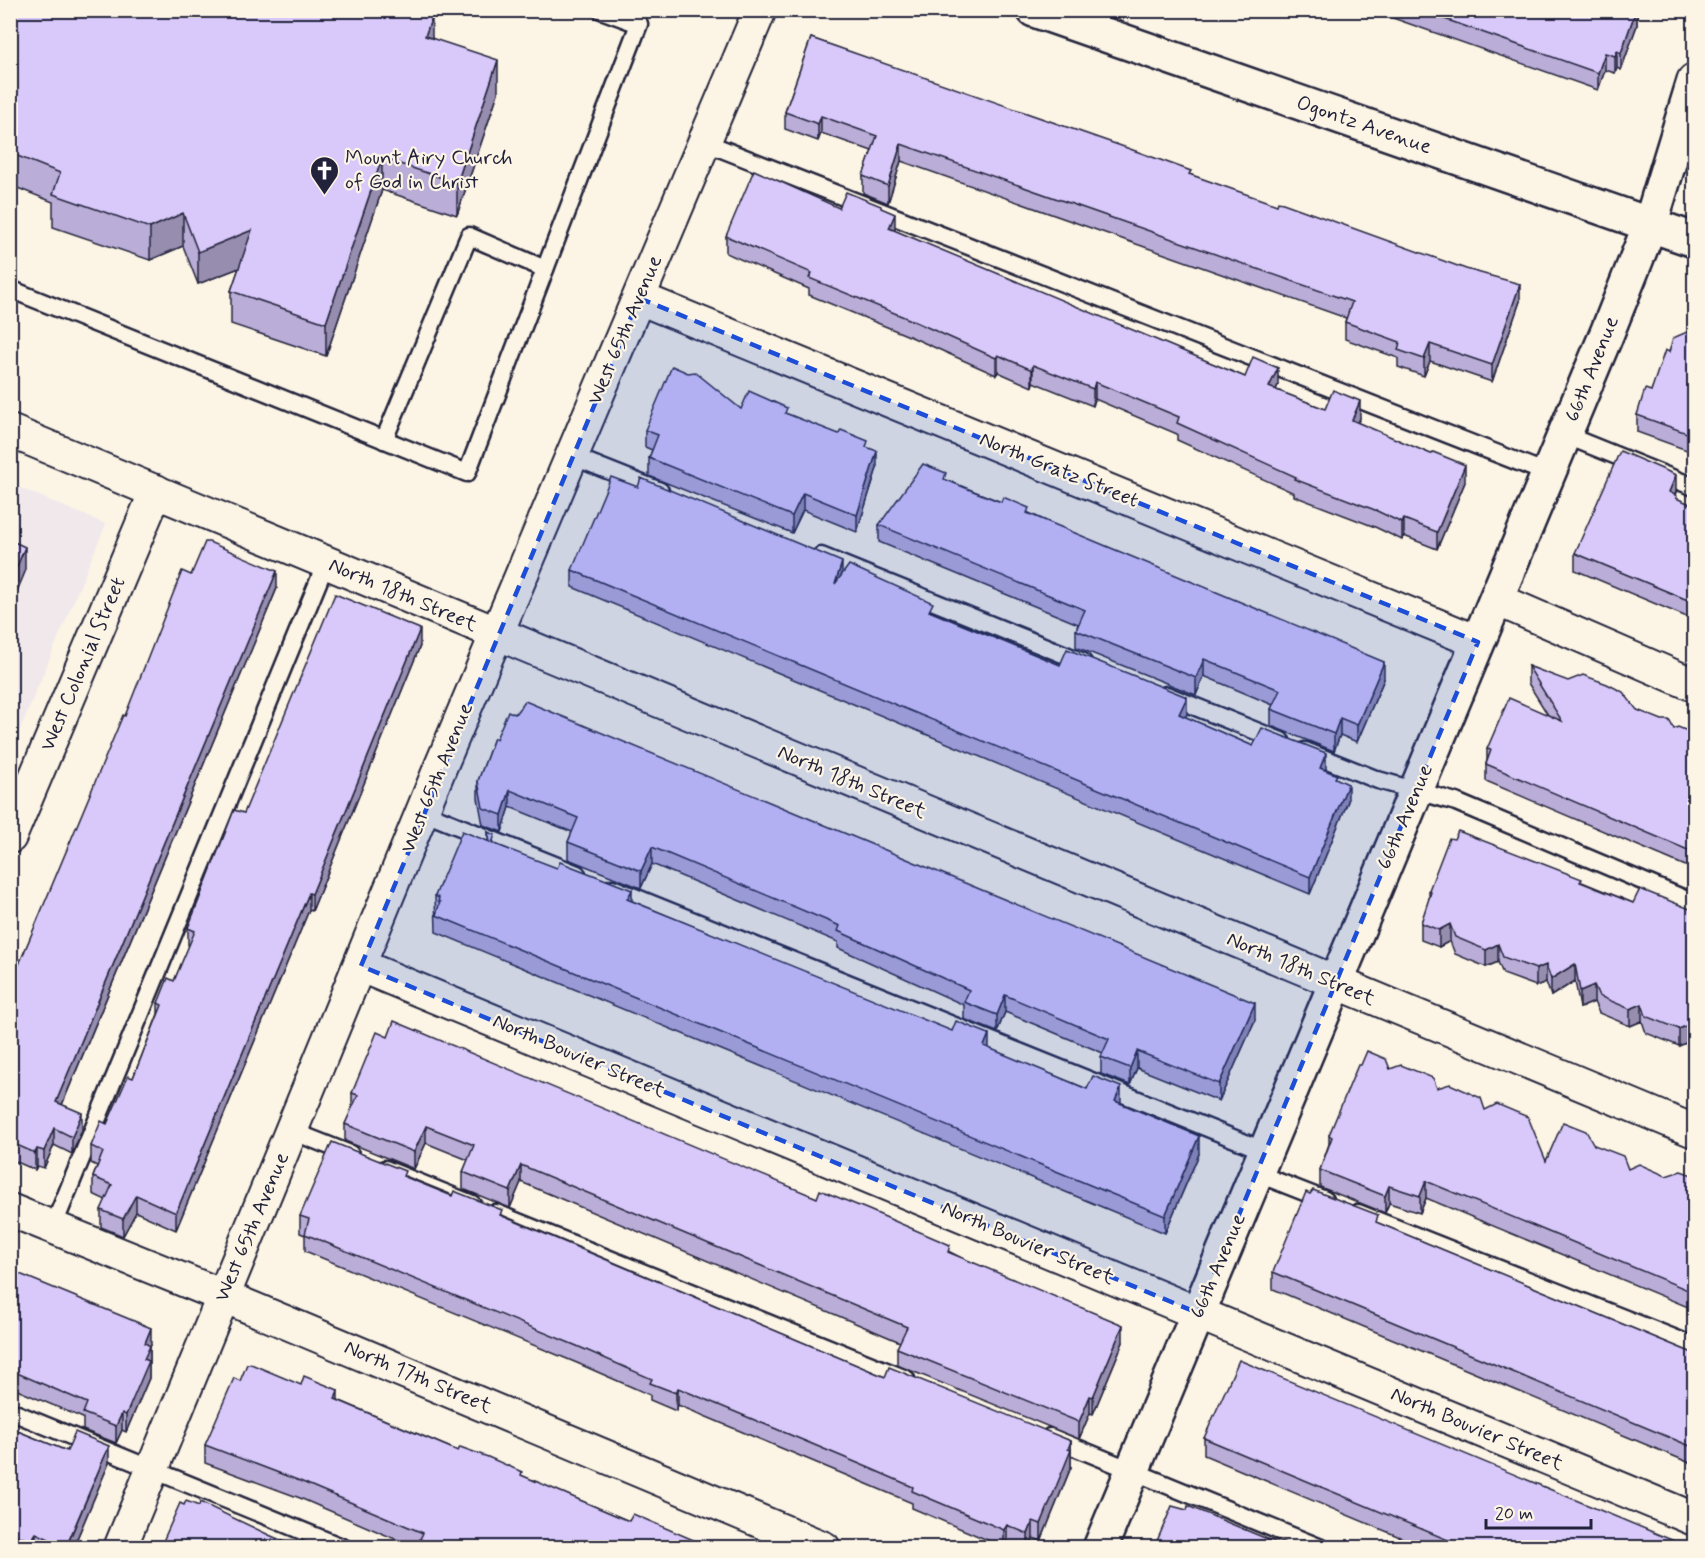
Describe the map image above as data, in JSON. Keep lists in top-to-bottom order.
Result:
{
  "streets": {
    "street": [
      "Ogontz Avenue",
      "West 65th Avenue",
      "66th Avenue",
      "North Gratz Street",
      "North 18th Street",
      "West Colonial Street",
      "North Bouvier Street",
      "North 17th Street"
    ]
  },
  "crossings": [
    ["Ogontz Avenue", "66th Avenue"],
    ["West 65th Avenue", "North Gratz Street"],
    ["West 65th Avenue", "North 18th Street"],
    ["West 65th Avenue", "North Bouvier Street"],
    ["West 65th Avenue", "North 17th Street"],
    ["66th Avenue", "North Gratz Street"],
    ["66th Avenue", "North 18th Street"],
    ["66th Avenue", "North Bouvier Street"],
    ["North 18th Street", "West Colonial Street"]
  ],
  "places": {
    "church": ["Mount Airy Church of God in Christ"]
  },
  "scale_bar": "20 m"
}
